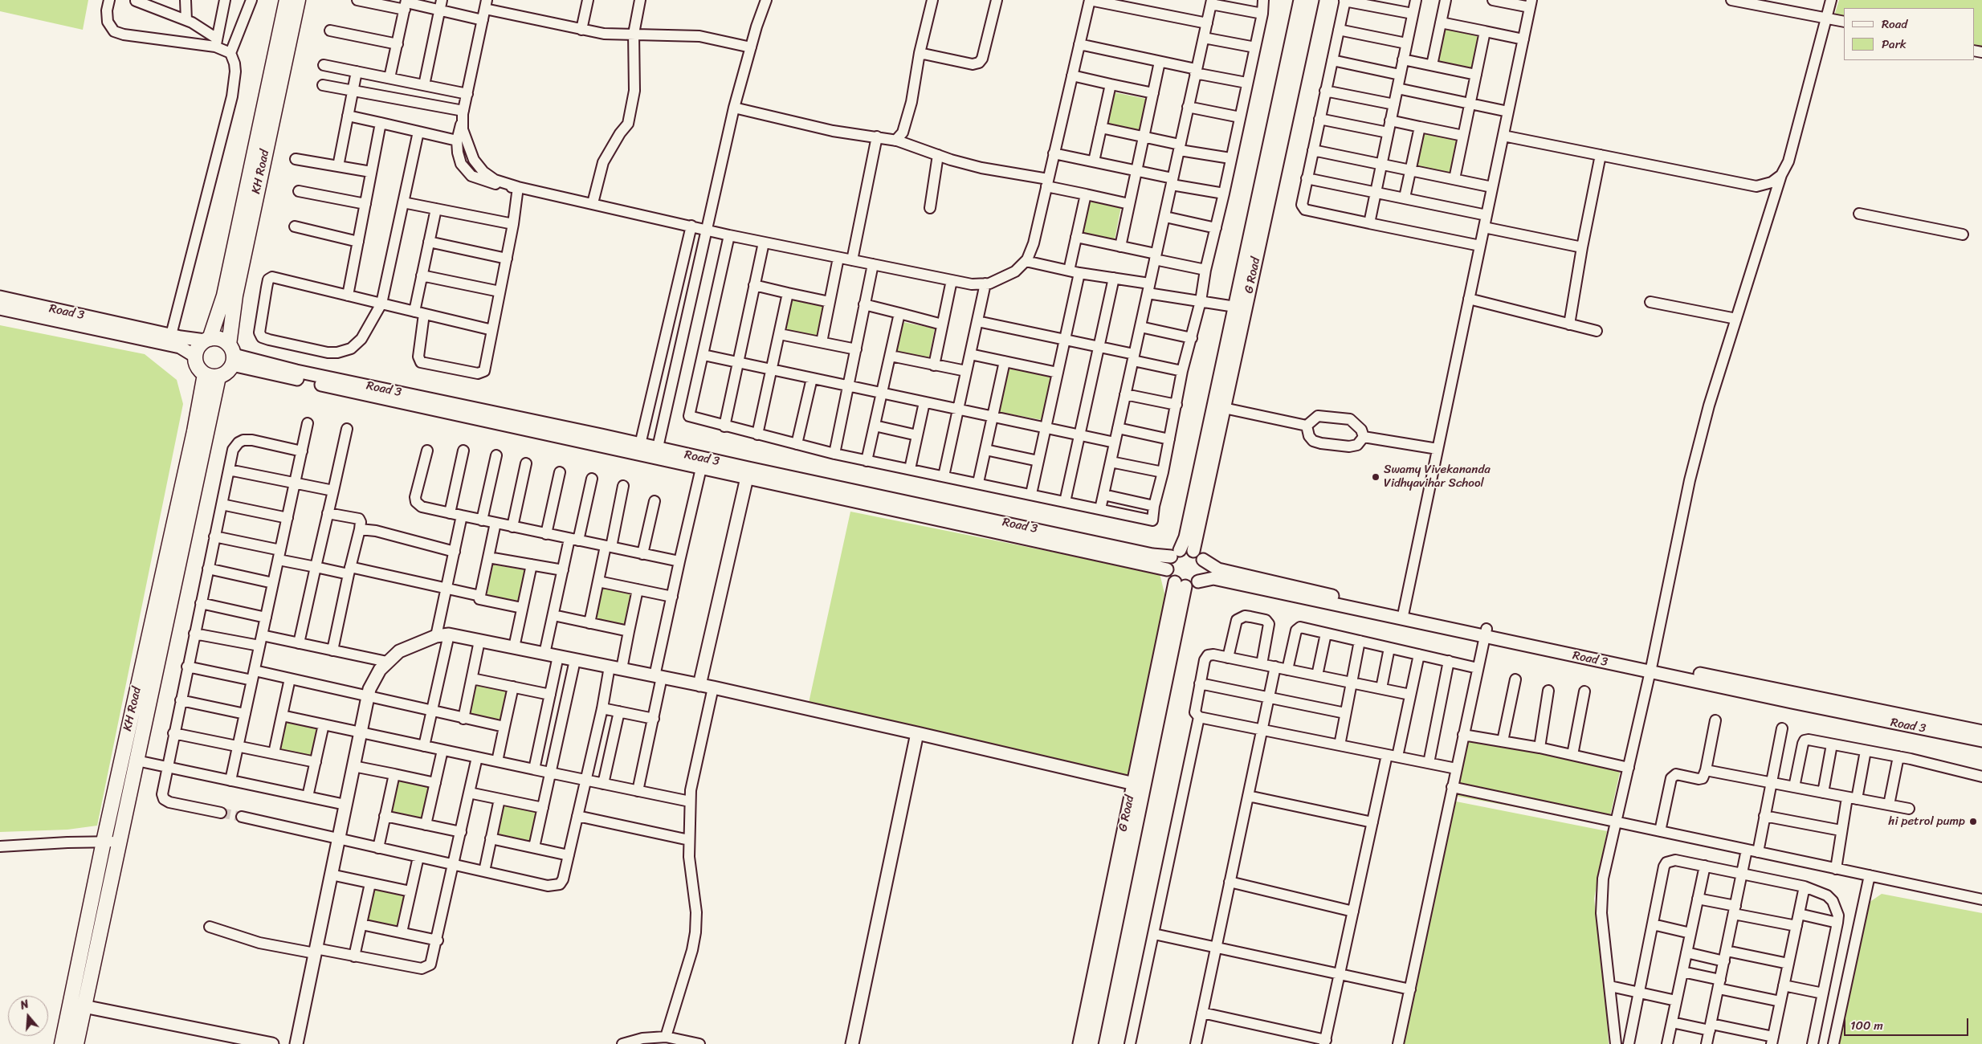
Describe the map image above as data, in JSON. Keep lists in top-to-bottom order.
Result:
{
  "streets": {
    "main road": ["KH Road"],
    "street": ["G Road", "Road 3"]
  },
  "crossings": [
    ["KH Road", "Road 3"],
    ["G Road", "Road 3"]
  ],
  "places": ["Swamy Vivekananda Vidhyavihar School", "hi petrol pump"],
  "legend": ["Road", "Park"],
  "scale_bar": "100 m",
  "north": "top"
}
